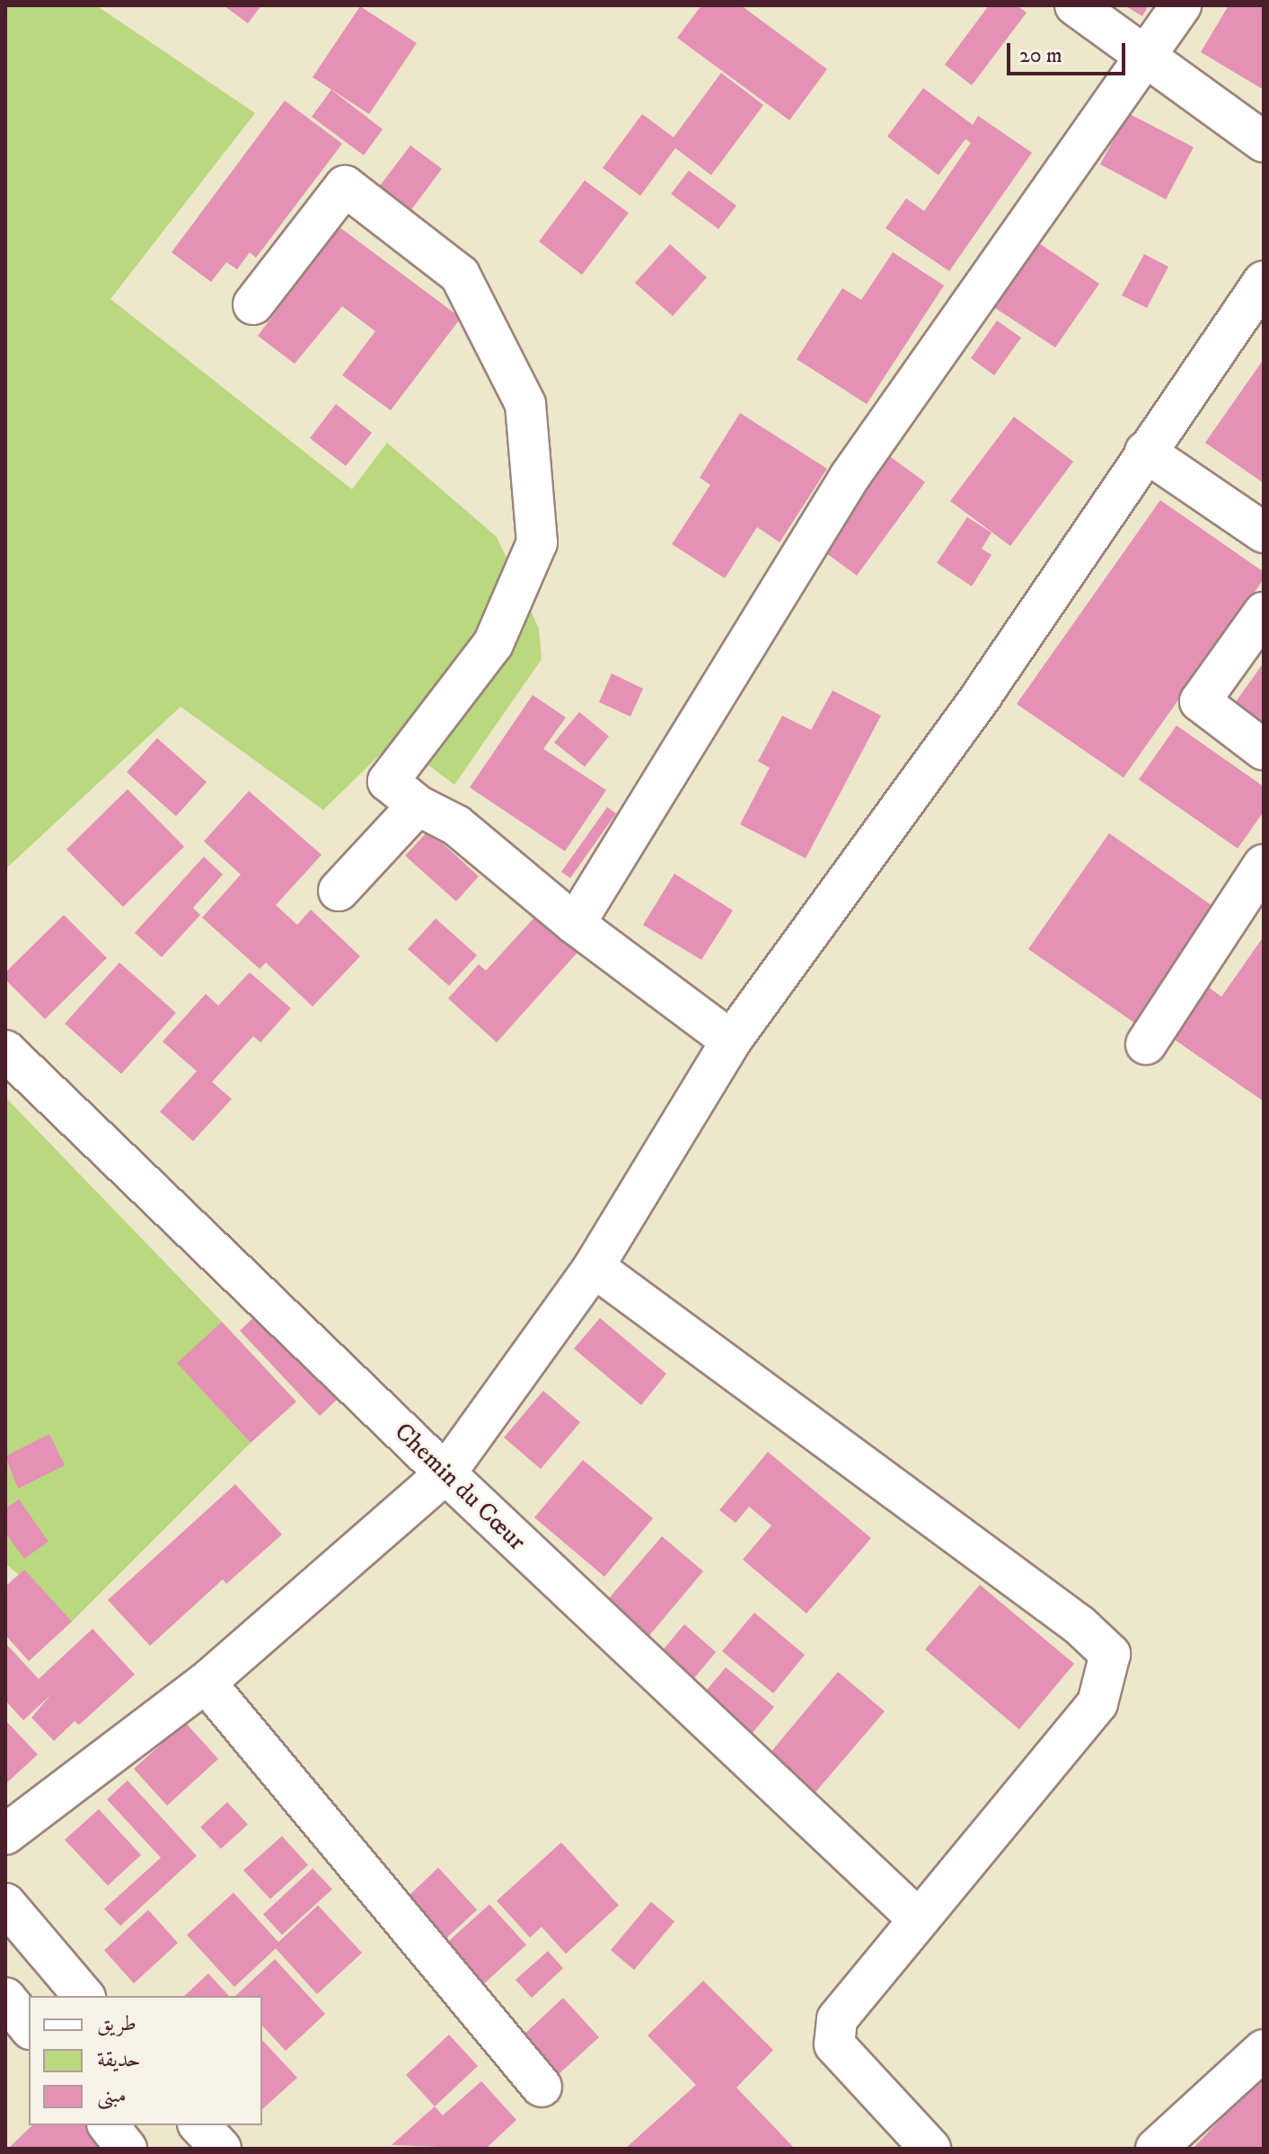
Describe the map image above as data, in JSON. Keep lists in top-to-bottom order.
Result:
{
  "streets": {
    "street": ["Chemin du Cœur"]
  },
  "legend": ["طريق", "حديقة", "مبنى"],
  "scale_bar": "20 m"
}
